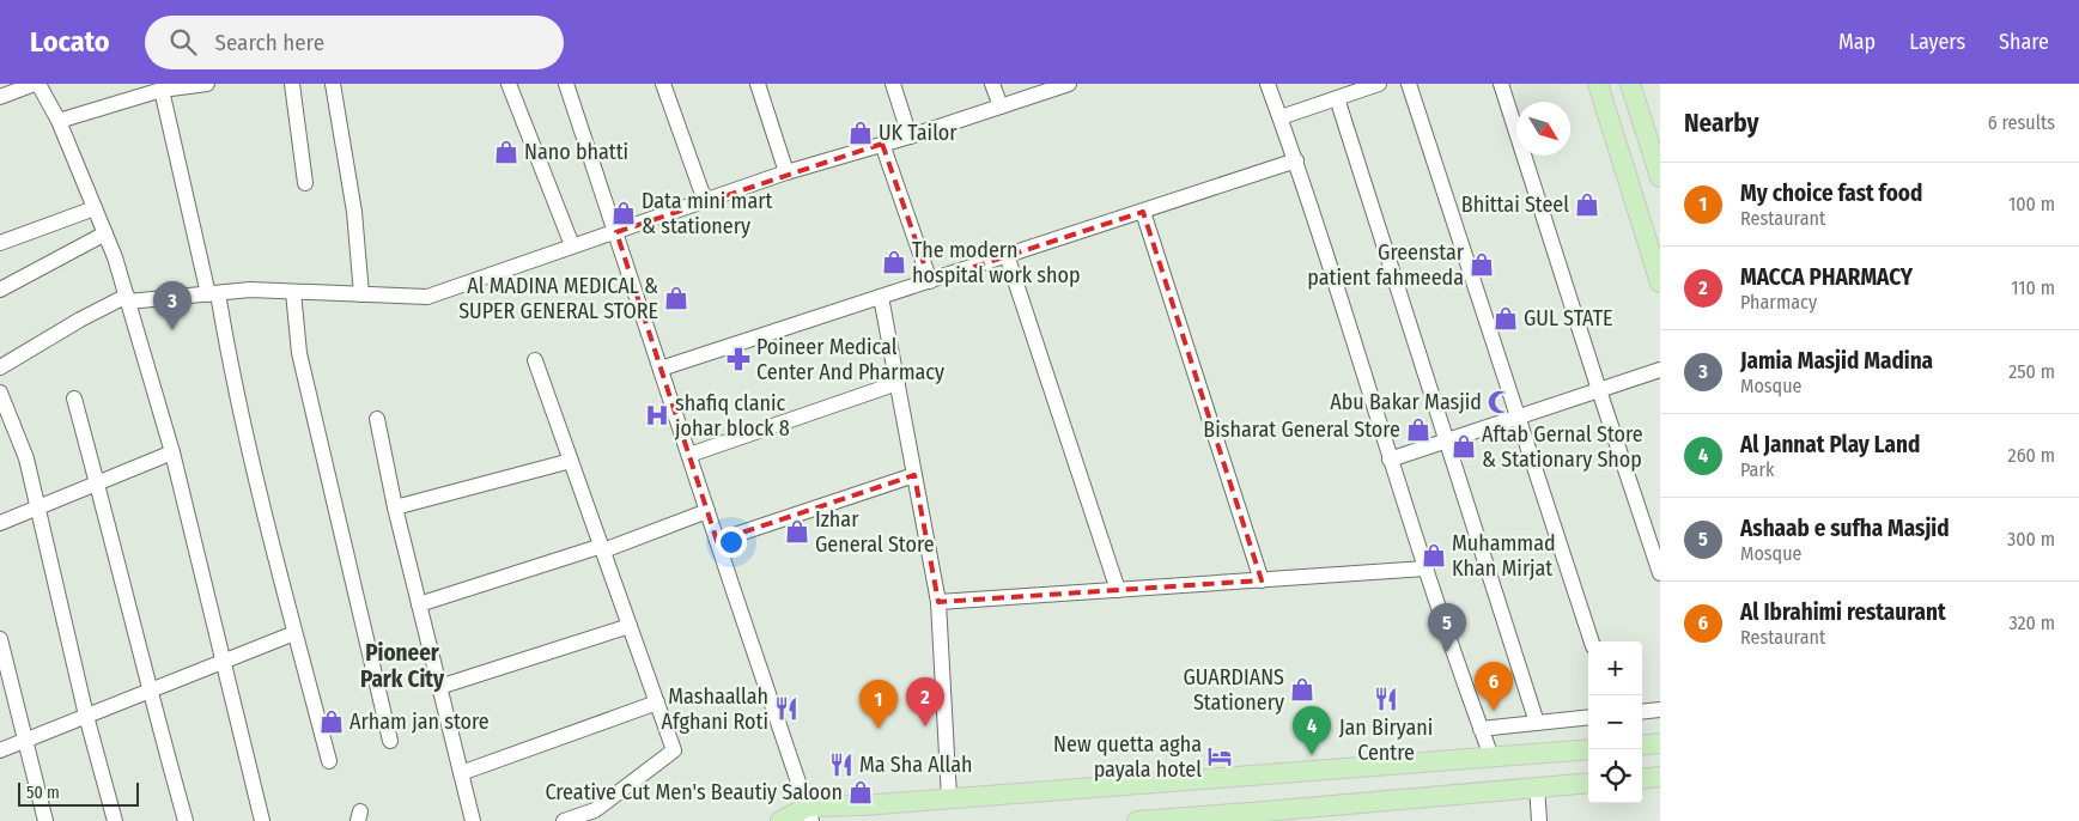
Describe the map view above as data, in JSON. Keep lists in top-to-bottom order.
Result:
{
  "districts": ["Pioneer Park City"],
  "places": {
    "shop": [
      "UK Tailor",
      "Nano bhatti",
      "Bhittai Steel",
      "Data mini mart & stationery",
      "The modern hospital work shop",
      "Greenstar patient fahmeeda",
      "Al MADINA MEDICAL & SUPER GENERAL STORE",
      "GUL STATE",
      "Bisharat General Store",
      "Aftab Gernal Store & Stationary Shop",
      "Izhar General Store",
      "Muhammad Khan Mirjat",
      "GUARDIANS Stationery",
      "Arham jan store",
      "Creative Cut Men's Beautiy Saloon"
    ],
    "pharmacy": ["Poineer Medical Center And Pharmacy"],
    "mosque": ["Abu Bakar Masjid"],
    "hospital": ["shafiq clanic johar block 8"],
    "restaurant": ["Jan Biryani Centre", "Mashaallah Afghani Roti", "Ma Sha Allah"],
    "hotel": ["New quetta agha payala hotel"]
  },
  "scale_bar": "50 m",
  "north": "bottom right",
  "page": {
    "header": "Locato",
    "search": "Search here",
    "nav": ["Map", "Layers", "Share"],
    "heading": ["Nearby", "6 results"],
    "list": [
      {
        "mark": "1",
        "name": "My choice fast food",
        "note": "Restaurant",
        "value": "100 m"
      },
      {
        "mark": "2",
        "name": "MACCA PHARMACY",
        "note": "Pharmacy",
        "value": "110 m"
      },
      {
        "mark": "3",
        "name": "Jamia Masjid Madina",
        "note": "Mosque",
        "value": "250 m"
      },
      {
        "mark": "4",
        "name": "Al Jannat Play Land",
        "note": "Park",
        "value": "260 m"
      },
      {
        "mark": "5",
        "name": "Ashaab e sufha Masjid",
        "note": "Mosque",
        "value": "300 m"
      },
      {
        "mark": "6",
        "name": "Al Ibrahimi restaurant",
        "note": "Restaurant",
        "value": "320 m"
      }
    ],
    "pins": [
      "3",
      "5",
      "6",
      "2",
      "1",
      "4"
    ],
    "map_buttons": ["+", "−"],
    "scale": "50 m"
  }
}
